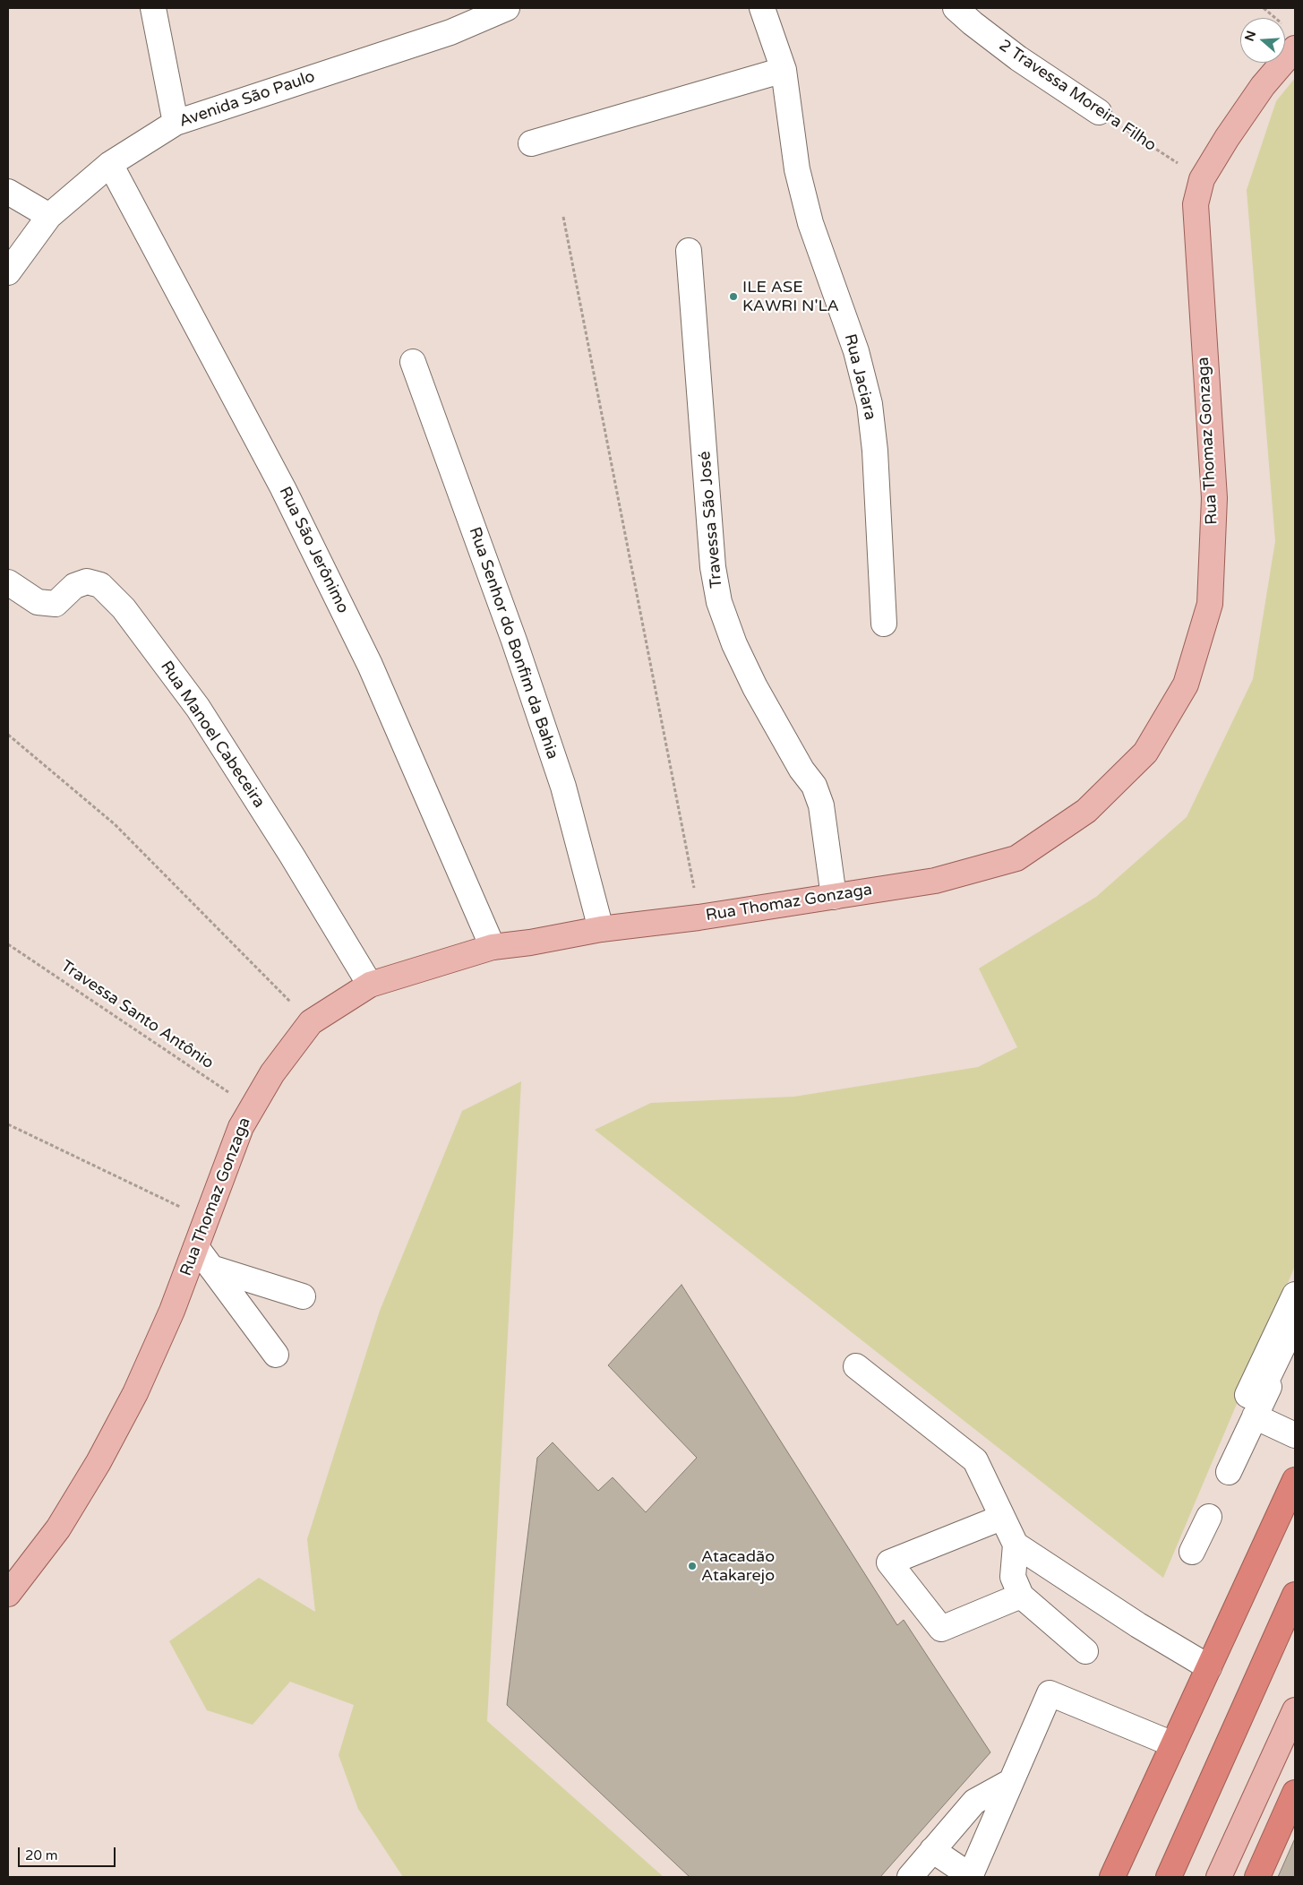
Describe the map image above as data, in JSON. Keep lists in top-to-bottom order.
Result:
{
  "streets": {
    "main road": ["Rua Thomaz Gonzaga"],
    "street": [
      "2 Travessa Moreira Filho",
      "Avenida São Paulo",
      "Rua Jaciara",
      "Travessa São José",
      "Rua São Jerônimo",
      "Rua Senhor do Bonfim da Bahia",
      "Rua Manoel Cabeceira"
    ],
    "path": ["Travessa Santo Antônio"]
  },
  "crossings": [
    ["2 Travessa Moreira Filho", "Rua Thomaz Gonzaga"],
    ["Avenida São Paulo", "Rua São Jerônimo"],
    ["Rua Thomaz Gonzaga", "Travessa São José"],
    ["Rua Thomaz Gonzaga", "Rua São Jerônimo"],
    ["Rua Thomaz Gonzaga", "Rua Senhor do Bonfim da Bahia"],
    ["Rua Thomaz Gonzaga", "Rua Manoel Cabeceira"],
    ["Rua Thomaz Gonzaga", "Travessa Santo Antônio"]
  ],
  "places": ["ILE ASE KAWRI N'LA", "Atacadão Atakarejo"],
  "scale_bar": "20 m",
  "north": "left"
}
